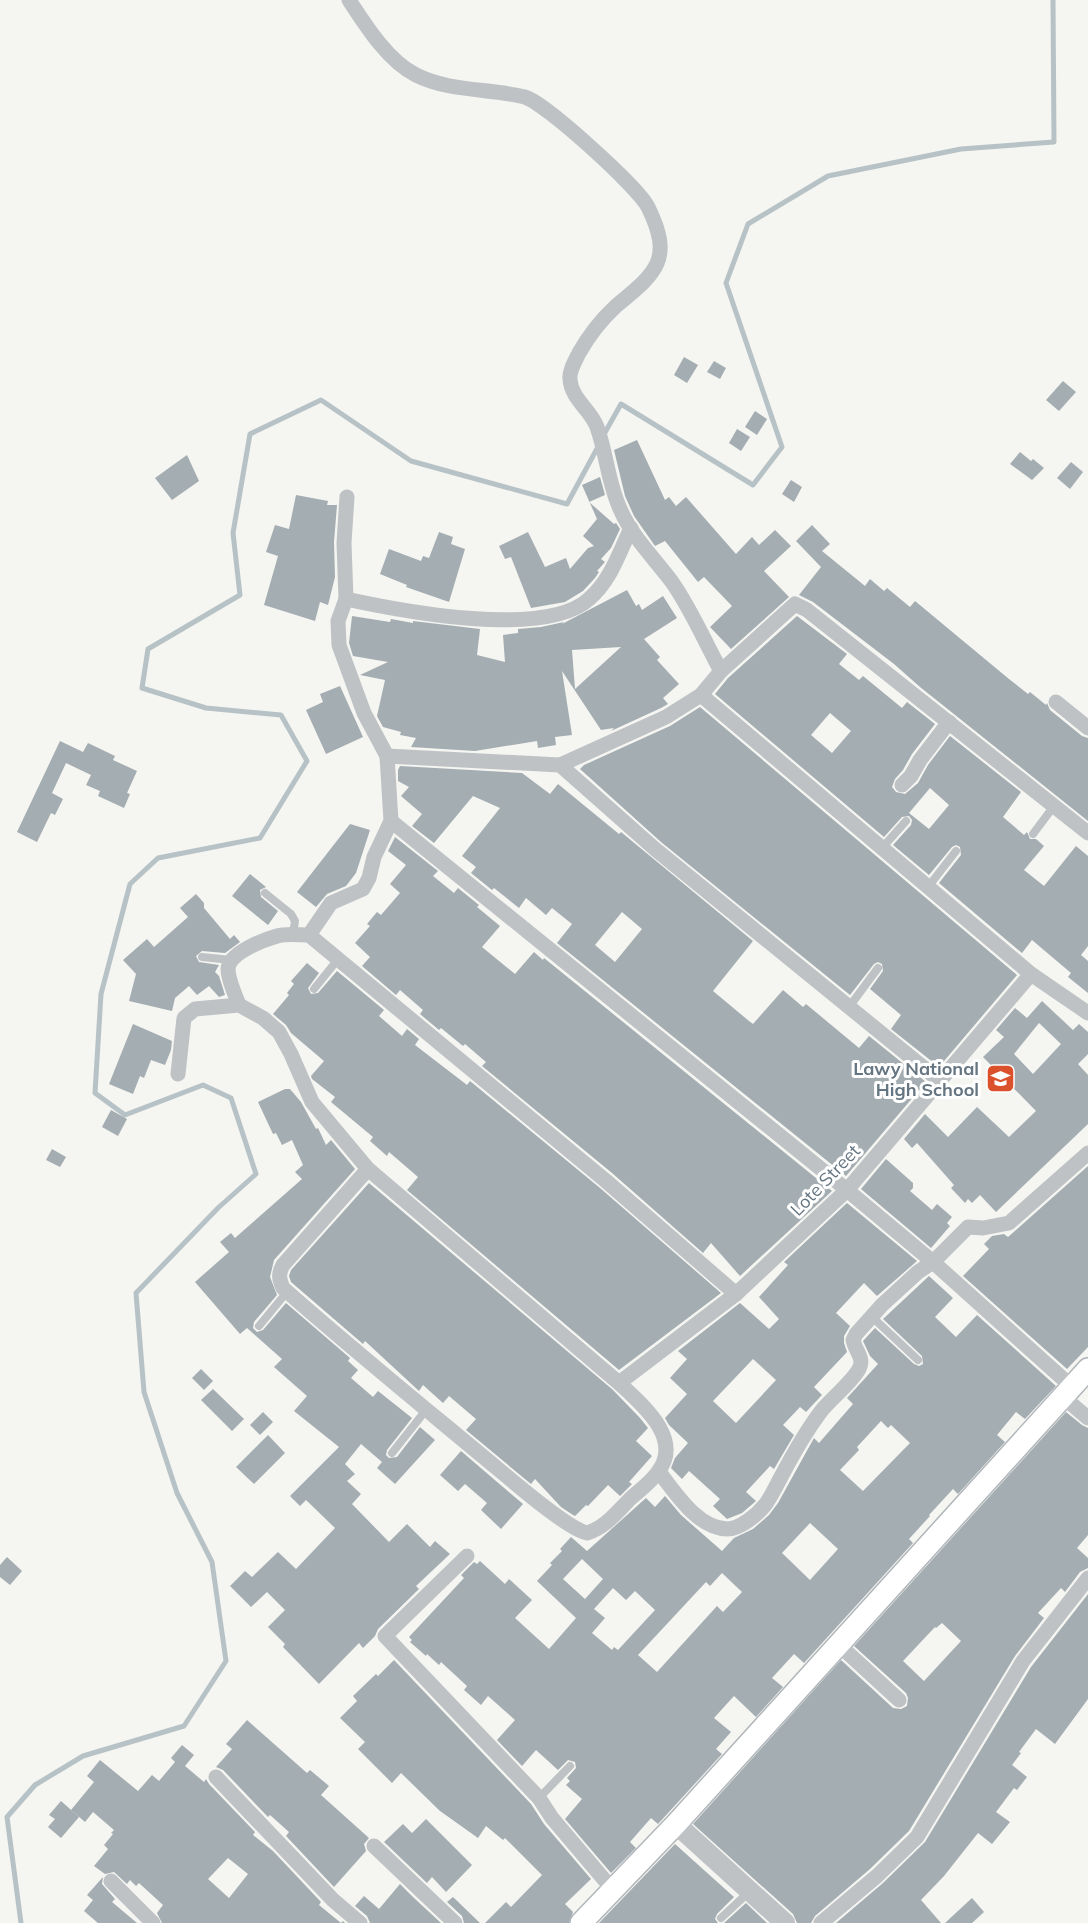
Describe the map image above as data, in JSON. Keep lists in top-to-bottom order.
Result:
{
  "streets": {
    "street": ["Lote Street"]
  },
  "places": {
    "school or university": ["Lawy National High School"]
  }
}
